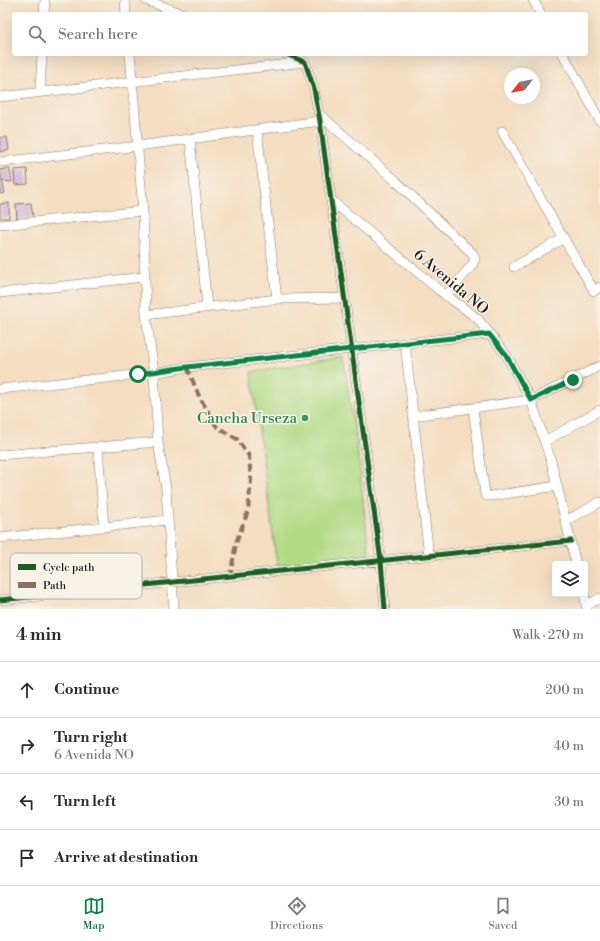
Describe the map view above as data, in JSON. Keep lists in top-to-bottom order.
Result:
{
  "streets": {
    "street": ["6 Avenida NO"]
  },
  "places": ["Cancha Urseza"],
  "legend": ["Cycle path", "Path"],
  "north": "bottom left",
  "page": {
    "search": "Search here",
    "heading": ["4 min", "Walk · 270 m"],
    "list": [
      ["Continue", "200 m"],
      ["Turn right", "6 Avenida NO", "40 m"],
      ["Turn left", "30 m"],
      "Arrive at destination"
    ],
    "nav": ["Map", "Directions", "Saved"]
  }
}
